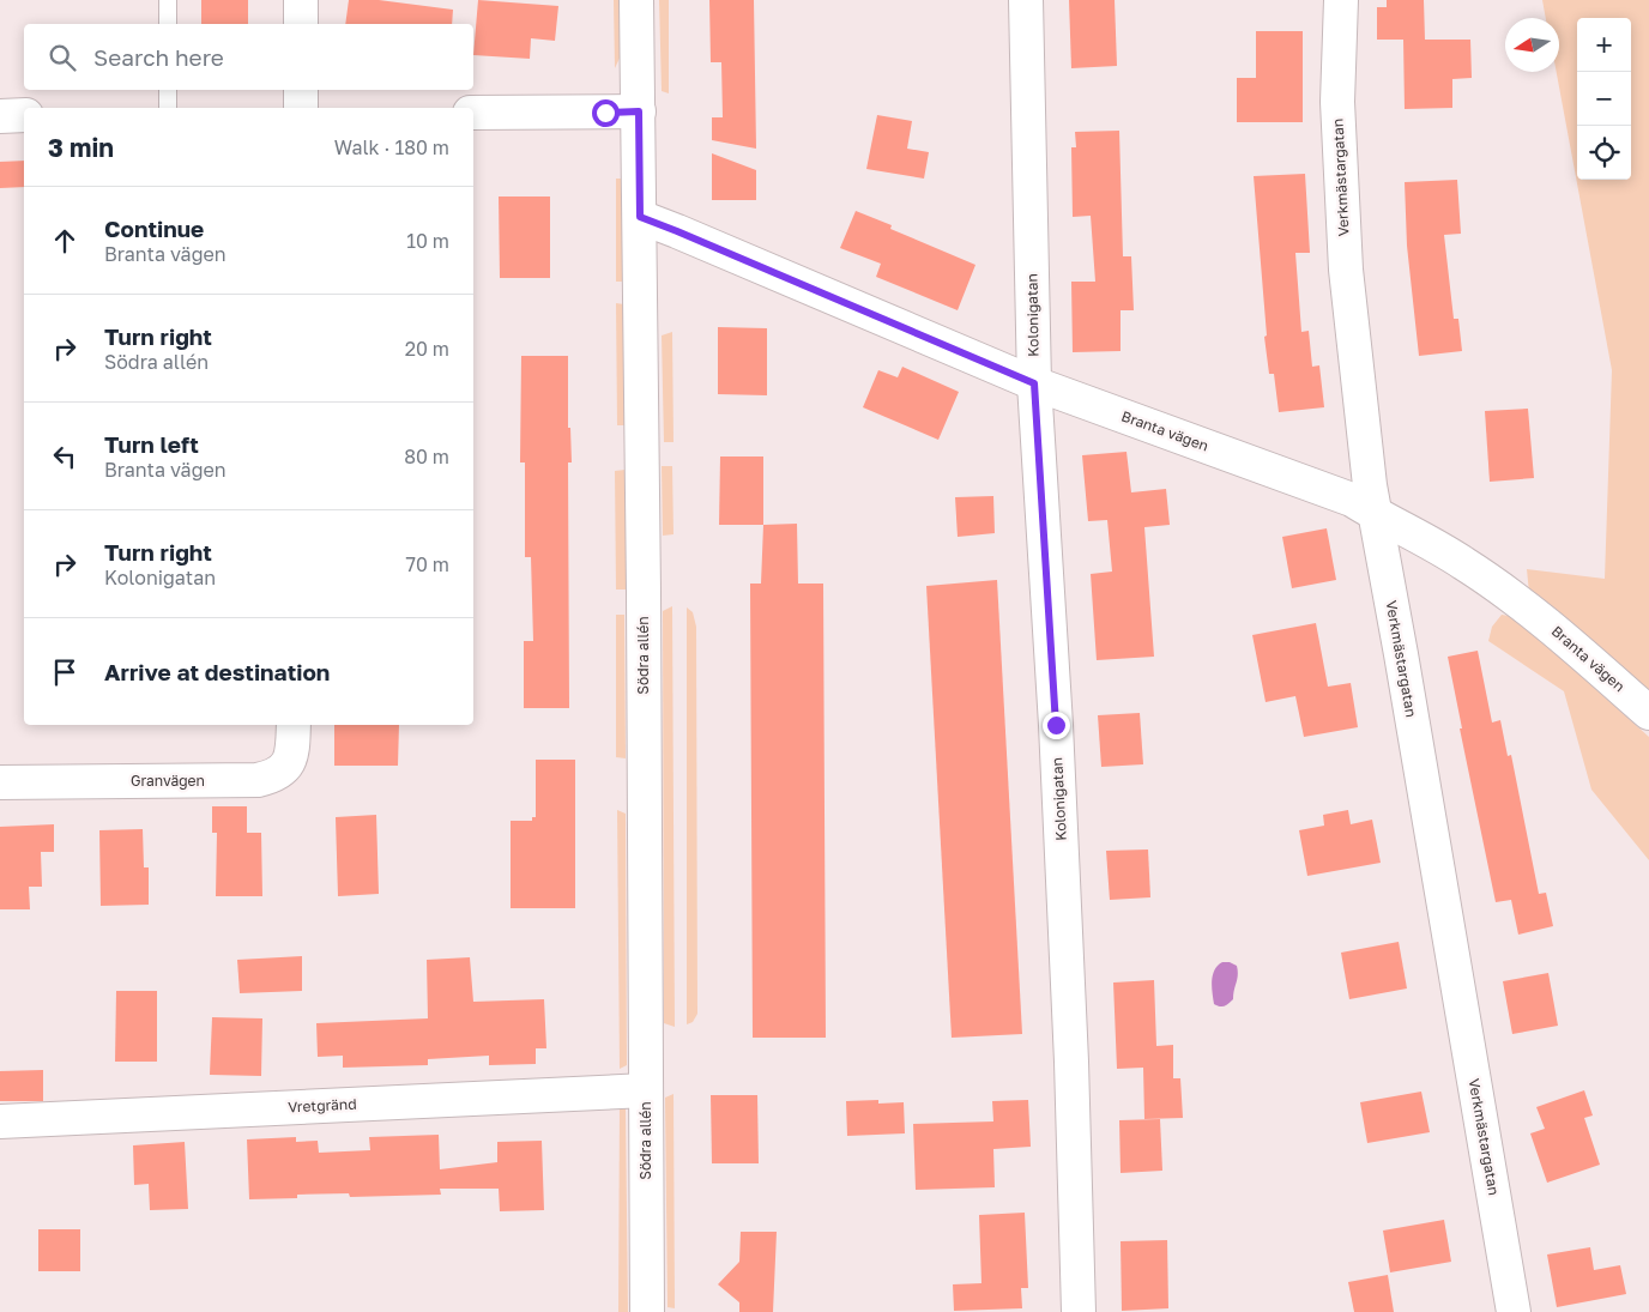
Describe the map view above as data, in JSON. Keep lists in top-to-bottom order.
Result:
{
  "streets": {
    "street": [
      "Verkmästargatan",
      "Kolonigatan",
      "Branta vägen",
      "Södra allén",
      "Granvägen",
      "Vretgränd"
    ]
  },
  "crossings": [
    ["Verkmästargatan", "Branta vägen"],
    ["Kolonigatan", "Branta vägen"],
    ["Branta vägen", "Södra allén"],
    ["Södra allén", "Vretgränd"]
  ],
  "north": "left",
  "page": {
    "map_buttons": ["+", "−"],
    "search": "Search here",
    "heading": ["3 min", "Walk · 180 m"],
    "list": [
      ["Continue", "Branta vägen", "10 m"],
      ["Turn right", "Södra allén", "20 m"],
      ["Turn left", "Branta vägen", "80 m"],
      ["Turn right", "Kolonigatan", "70 m"],
      "Arrive at destination"
    ]
  }
}
